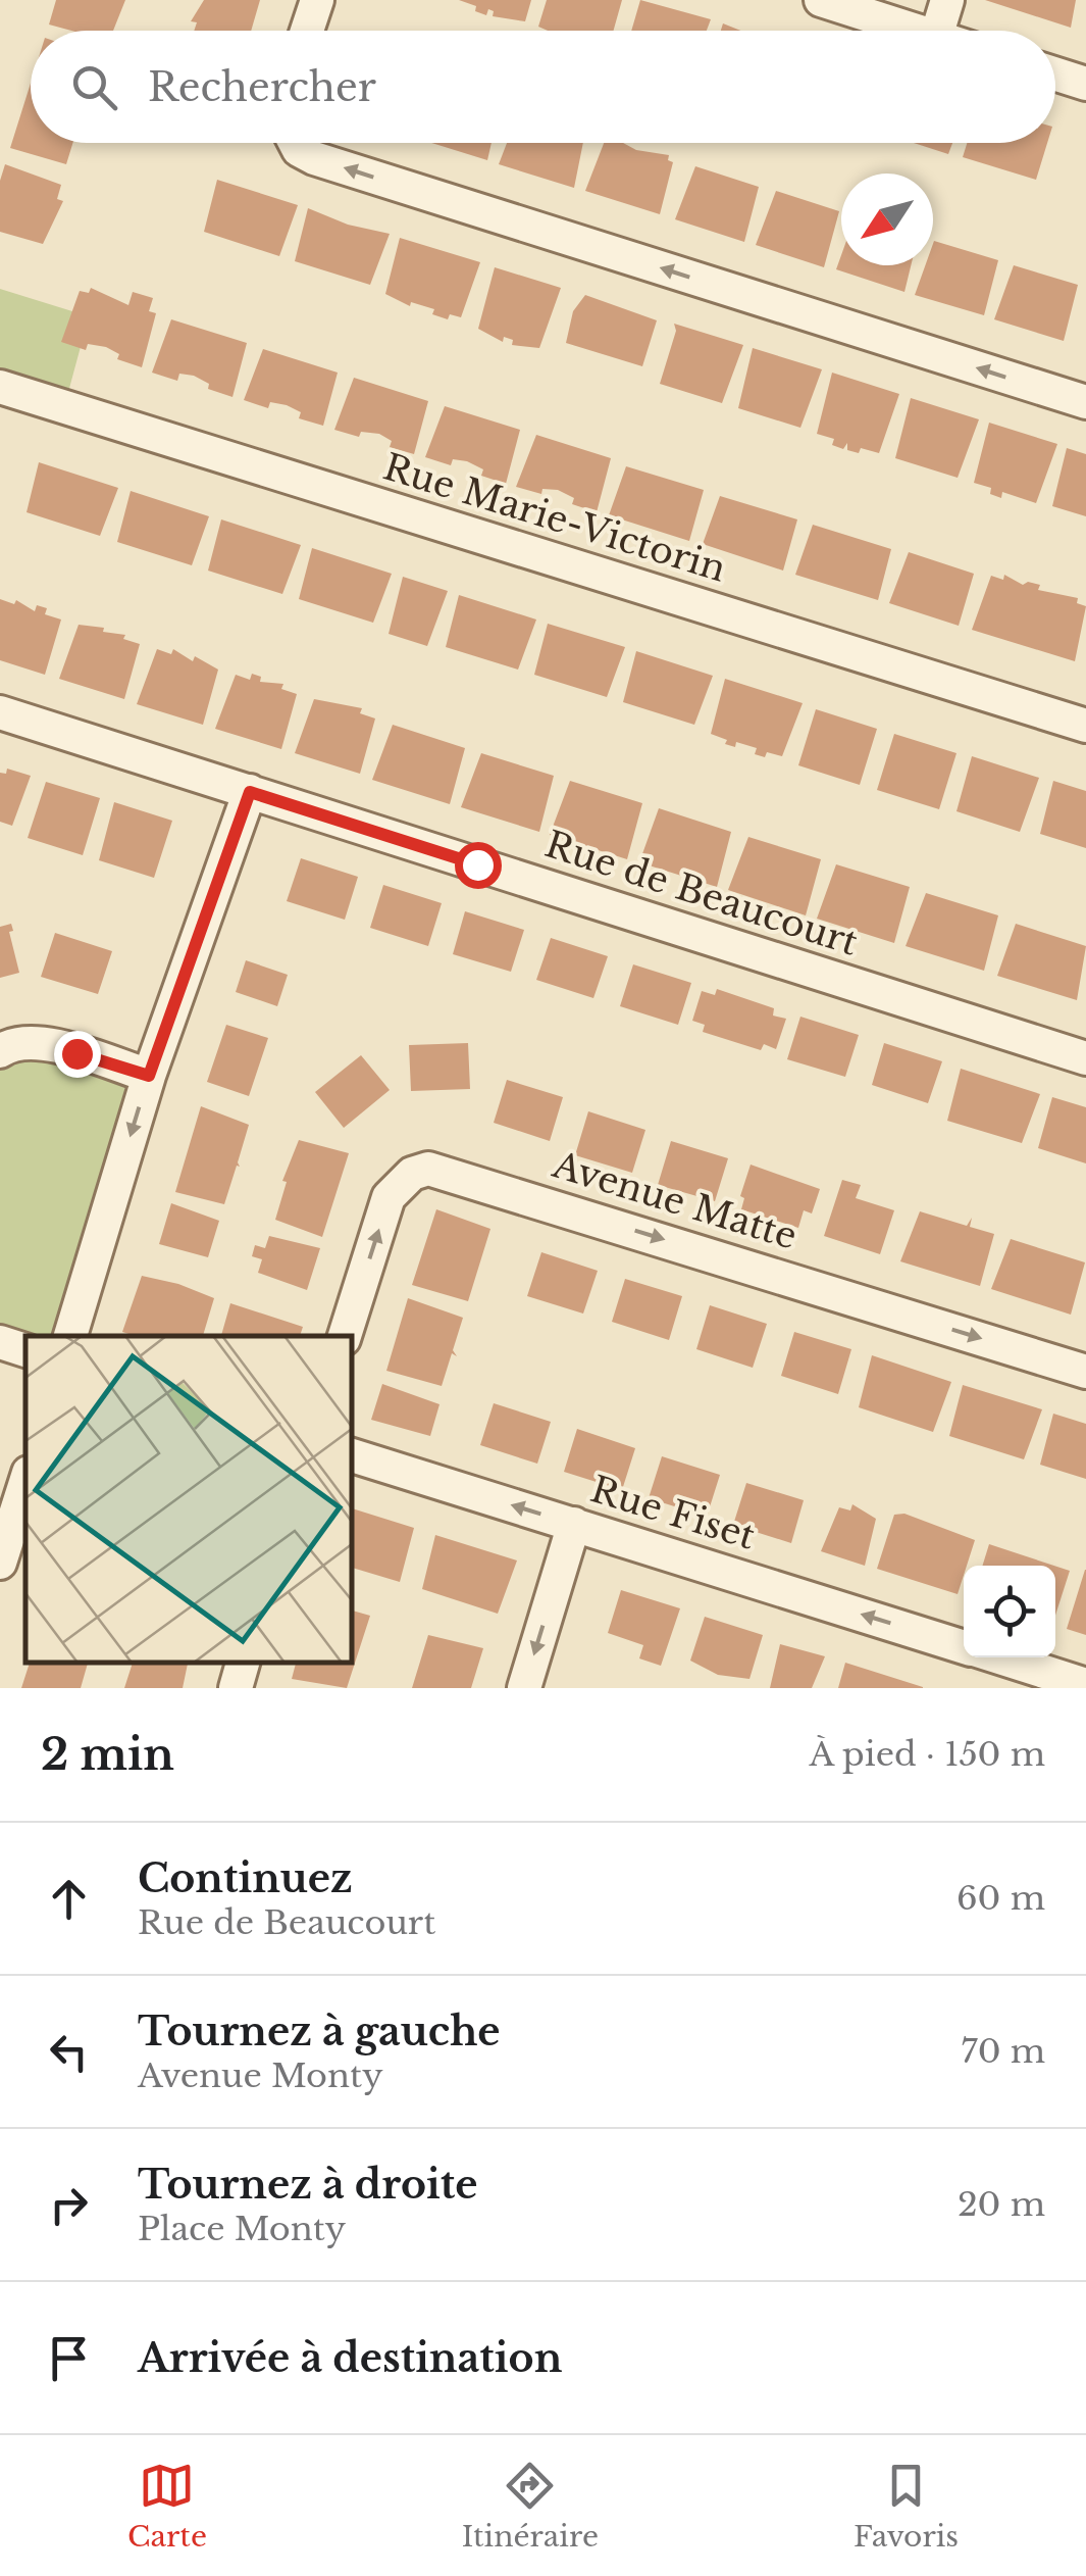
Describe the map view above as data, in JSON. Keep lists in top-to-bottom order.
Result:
{
  "streets": {
    "street": [
      "Rue Marie-Victorin",
      "Rue de Beaucourt",
      "Avenue Matte",
      "Rue Fiset"
    ]
  },
  "one_way": ["Avenue Matte", "Rue Fiset"],
  "north": "bottom left",
  "page": {
    "search": "Rechercher",
    "heading": ["2 min", "À pied · 150 m"],
    "list": [
      ["Continuez", "Rue de Beaucourt", "60 m"],
      ["Tournez à gauche", "Avenue Monty", "70 m"],
      ["Tournez à droite", "Place Monty", "20 m"],
      "Arrivée à destination"
    ],
    "nav": ["Carte", "Itinéraire", "Favoris"]
  }
}
